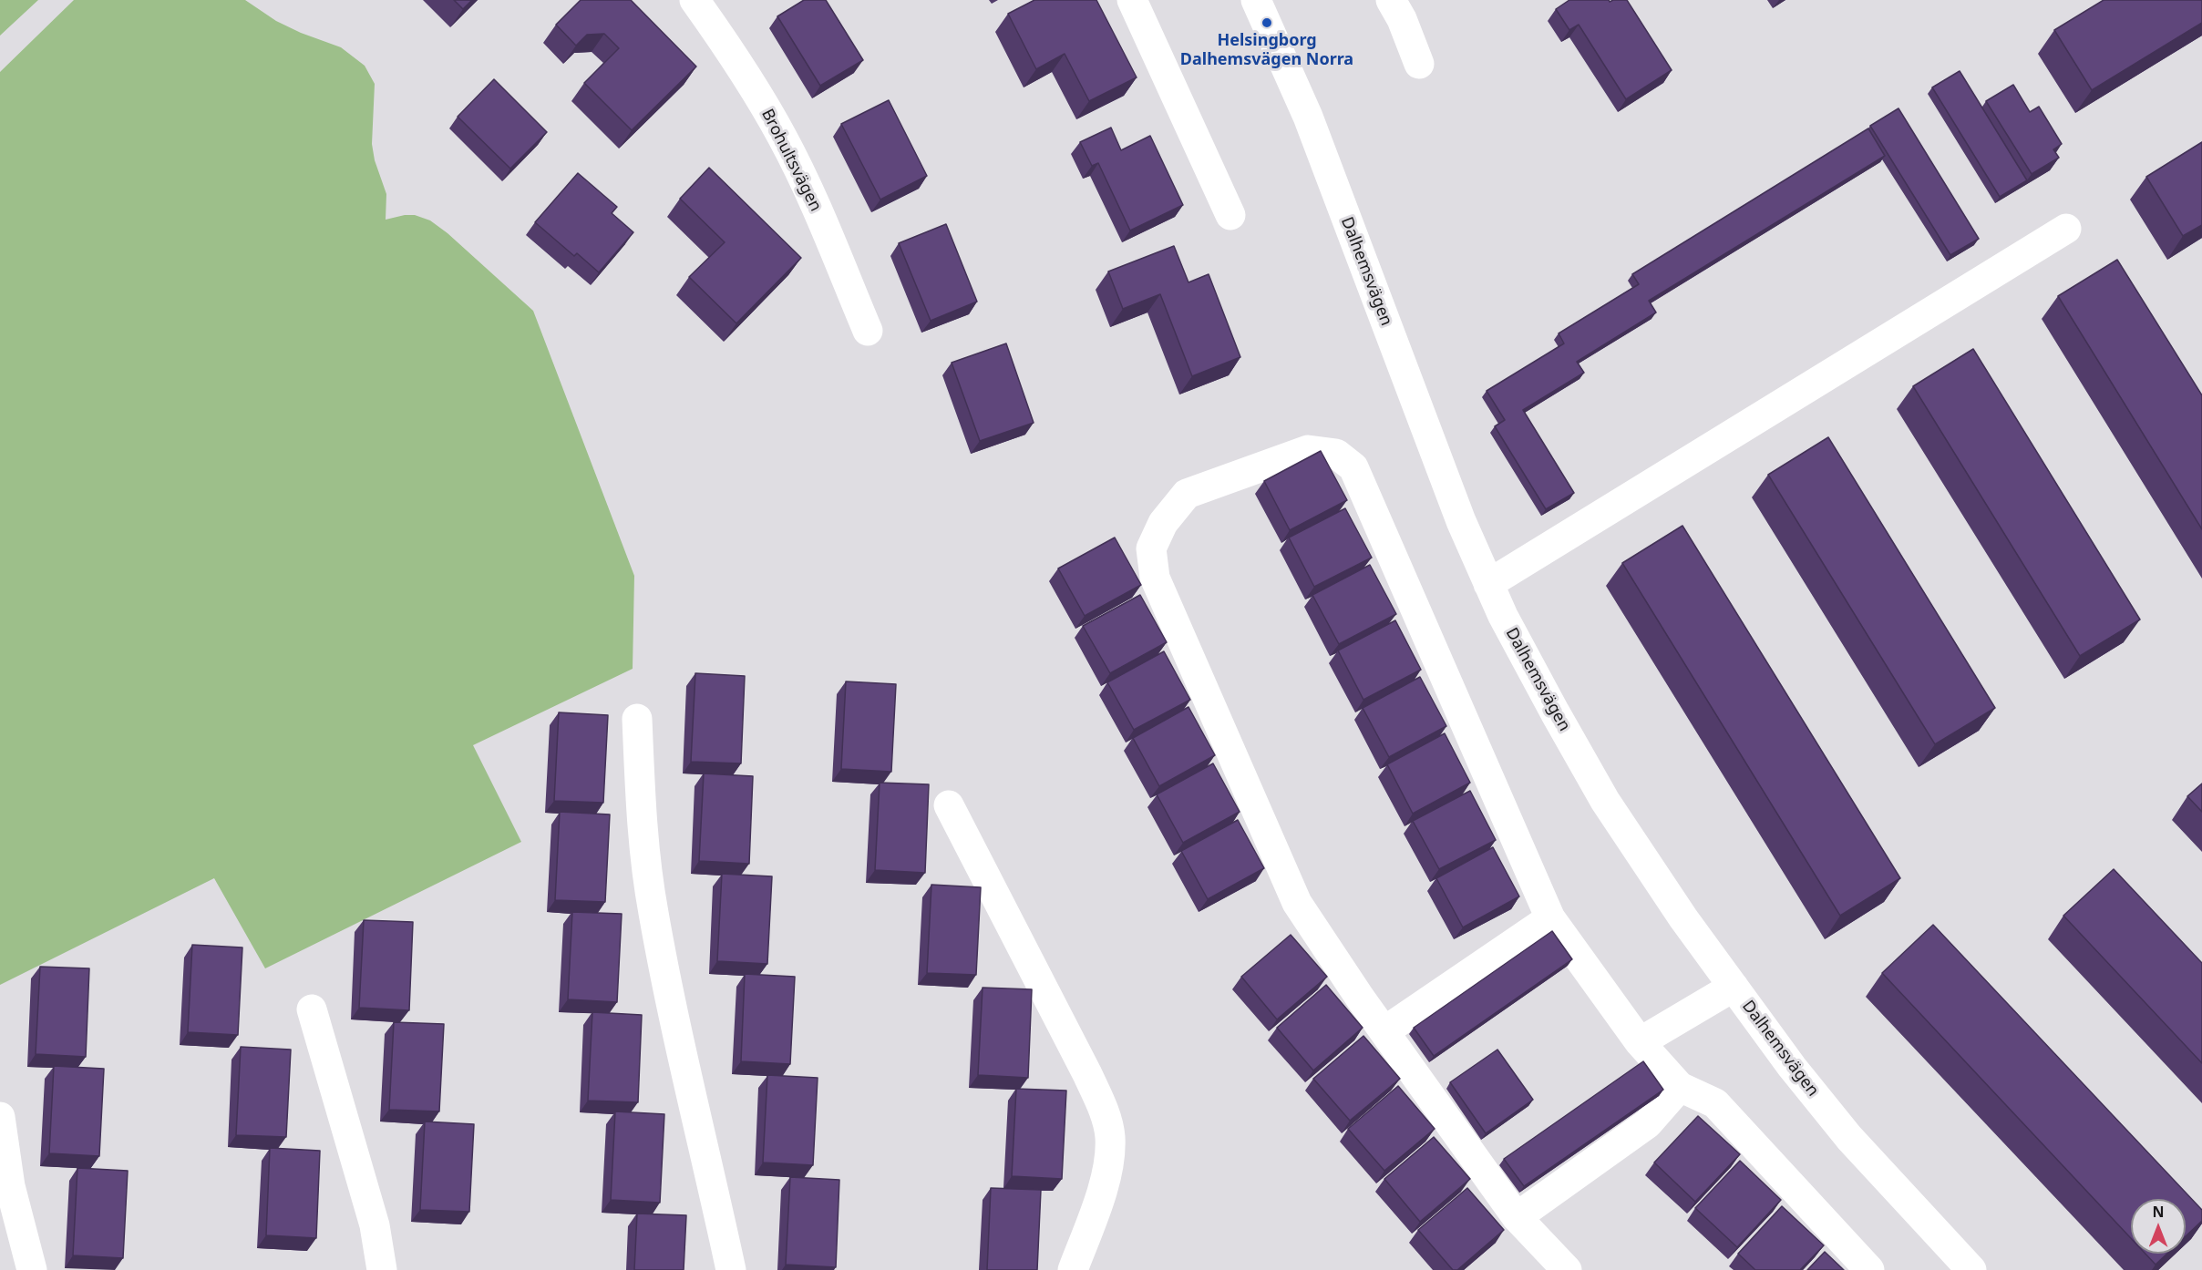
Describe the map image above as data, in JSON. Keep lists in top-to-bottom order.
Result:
{
  "streets": {
    "street": ["Brohultsvägen", "Dalhemsvägen"]
  },
  "places": ["Helsingborg Dalhemsvägen Norra"],
  "north": "top"
}
